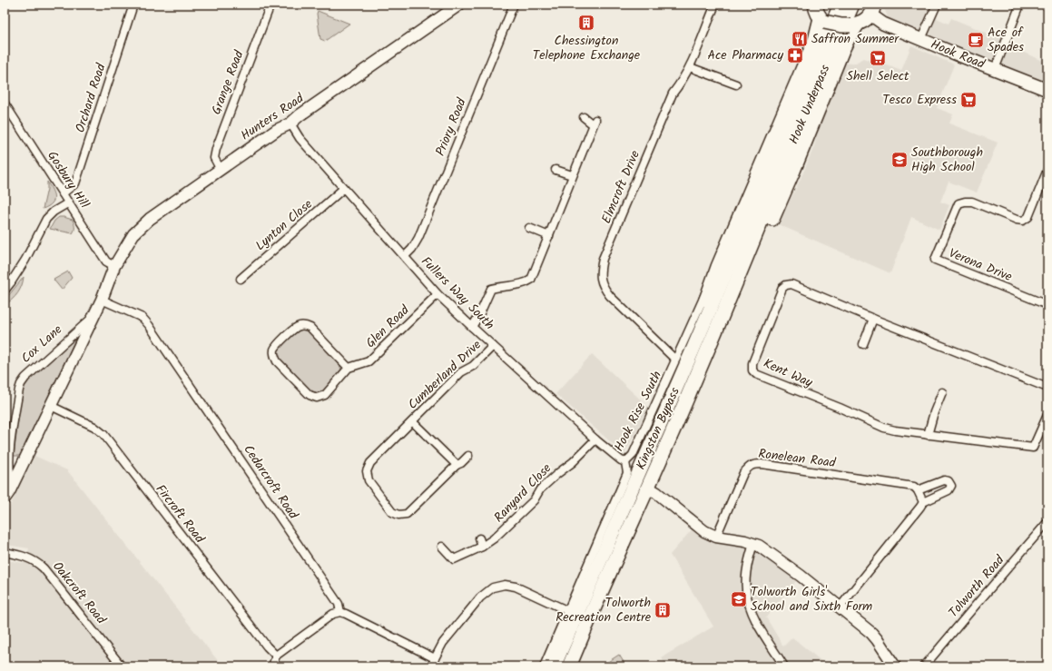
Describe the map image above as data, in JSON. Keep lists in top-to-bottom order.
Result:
{
  "streets": {
    "highway": ["Hook Underpass", "Kingston Bypass"],
    "main road": ["Hook Road"],
    "street": [
      "Grange Road",
      "Orchard Road",
      "Hunters Road",
      "Priory Road",
      "Gosbury Hill",
      "Elmcroft Drive",
      "Lynton Close",
      "Verona Drive",
      "Fullers Way South",
      "Glen Road",
      "Cox Lane",
      "Kent Way",
      "Cumberland Drive",
      "Hook Rise South",
      "Ronelean Road",
      "Cedarcroft Road",
      "Ranyard Close",
      "Fircroft Road",
      "Tolworth Road",
      "Oakcroft Road"
    ]
  },
  "crossings": [
    ["Grange Road", "Hunters Road"],
    ["Orchard Road", "Gosbury Hill"],
    ["Hook Underpass", "Kingston Bypass"],
    ["Hunters Road", "Gosbury Hill"],
    ["Hunters Road", "Fullers Way South"],
    ["Hunters Road", "Cox Lane"],
    ["Priory Road", "Fullers Way South"],
    ["Gosbury Hill", "Cox Lane"],
    ["Elmcroft Drive", "Hook Rise South"],
    ["Lynton Close", "Fullers Way South"],
    ["Fullers Way South", "Glen Road"],
    ["Fullers Way South", "Cumberland Drive"],
    ["Fullers Way South", "Hook Rise South"],
    ["Fullers Way South", "Ranyard Close"],
    ["Cox Lane", "Cedarcroft Road"],
    ["Cox Lane", "Fircroft Road"]
  ],
  "places": {
    "building": ["Chessington Telephone Exchange", "Tolworth Recreation Centre"],
    "restaurant": ["Saffron Summer"],
    "cafe": ["Ace of Spades"],
    "pharmacy": ["Ace Pharmacy"],
    "supermarket": ["Shell Select", "Tesco Express"],
    "school or university": ["Southborough High School", "Tolworth Girls' School and Sixth Form"]
  }
}
